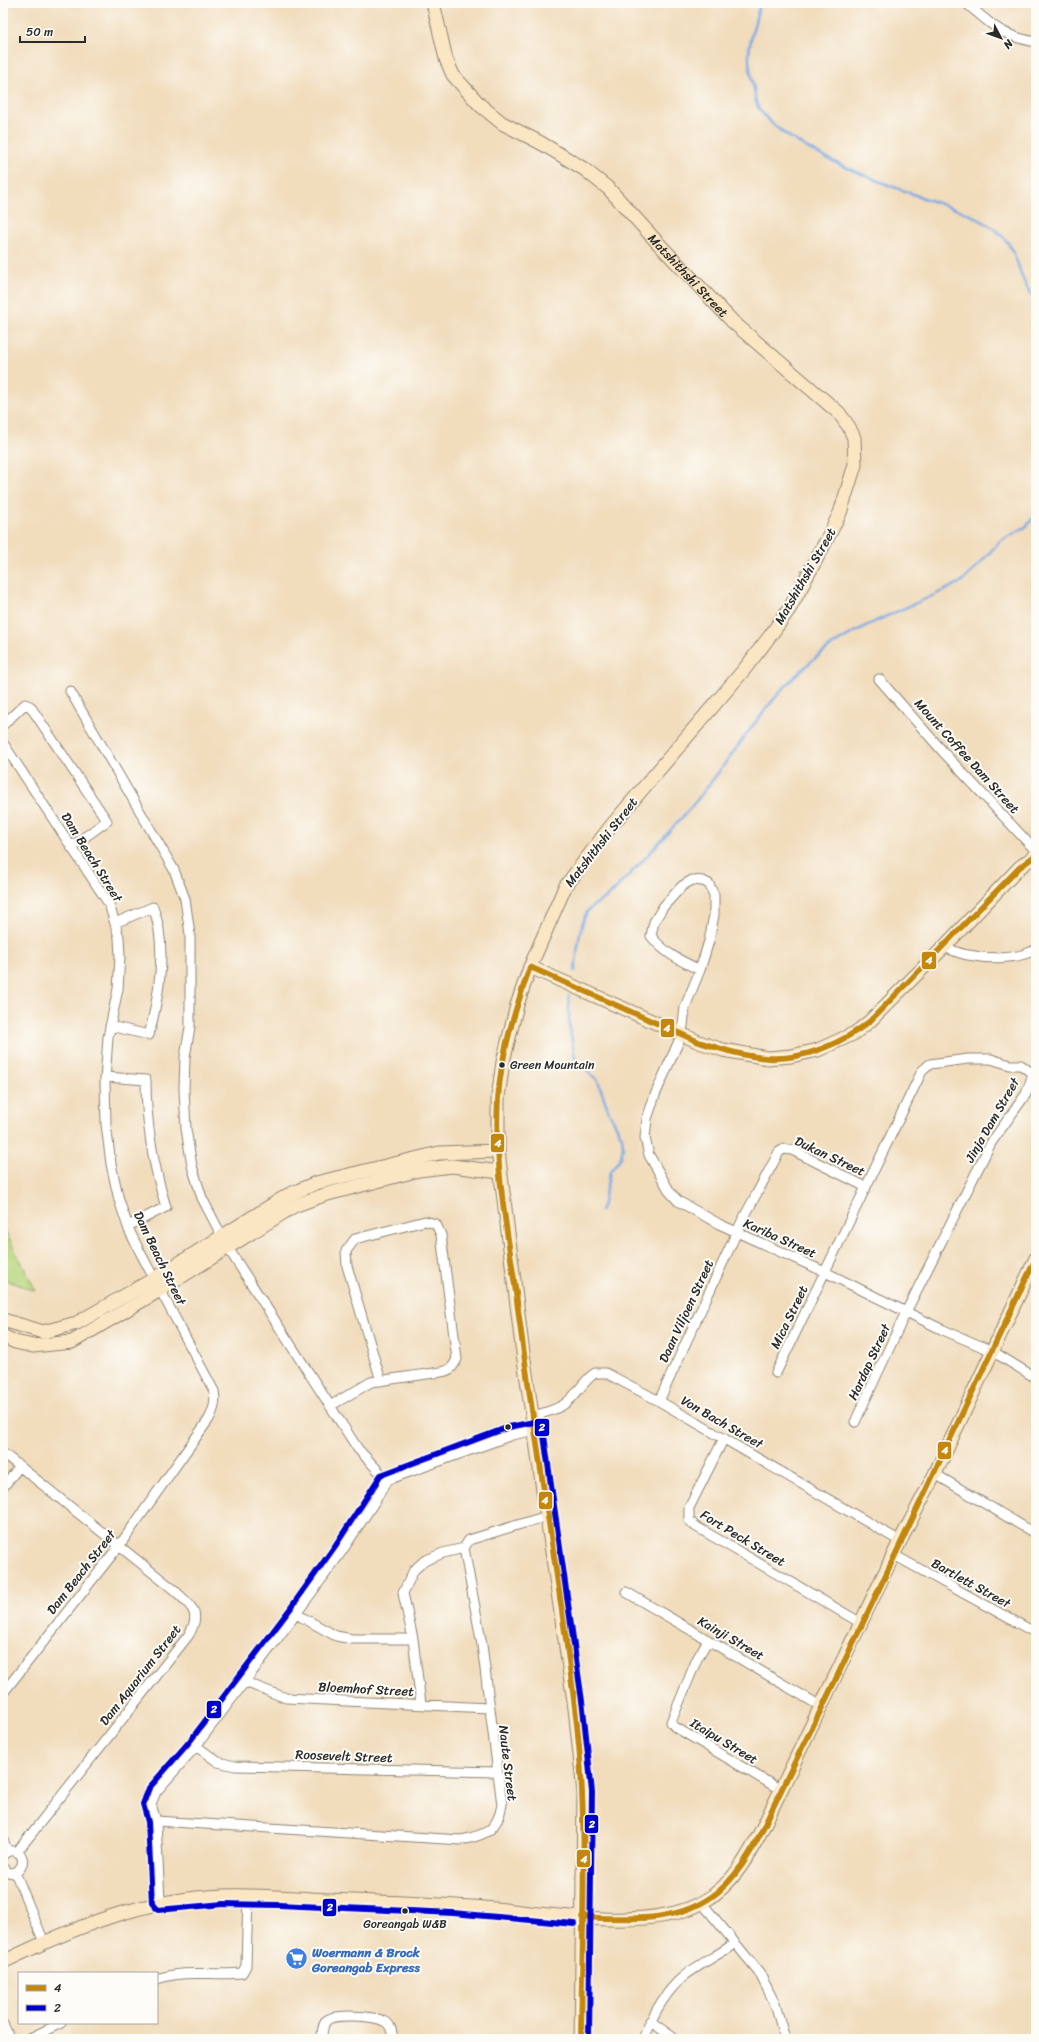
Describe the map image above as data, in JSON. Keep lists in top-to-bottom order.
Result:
{
  "streets": {
    "street": [
      "Matshithshi Street",
      "Mount Coffee Dam Street",
      "Dam Beach Street",
      "Jinja Dam Street",
      "Dukan Street",
      "Kariba Street",
      "Daan Viljoen Street",
      "Mica Street",
      "Hardap Street",
      "Von Bach Street",
      "Fort Peck Street",
      "Bartlett Street",
      "Kainji Street",
      "Dam Aquarium Street",
      "Bloemhof Street",
      "Itaipu Street",
      "Roosevelt Street",
      "Naute Street"
    ]
  },
  "crossings": [
    ["Matshithshi Street", "Von Bach Street"],
    ["Dam Beach Street", "Dam Aquarium Street"],
    ["Jinja Dam Street", "Dukan Street"],
    ["Jinja Dam Street", "Kariba Street"],
    ["Jinja Dam Street", "Mica Street"],
    ["Jinja Dam Street", "Hardap Street"],
    ["Dukan Street", "Kariba Street"],
    ["Dukan Street", "Daan Viljoen Street"],
    ["Kariba Street", "Daan Viljoen Street"],
    ["Kariba Street", "Mica Street"],
    ["Kariba Street", "Hardap Street"],
    ["Daan Viljoen Street", "Von Bach Street"],
    ["Von Bach Street", "Fort Peck Street"],
    ["Kainji Street", "Itaipu Street"],
    ["Bloemhof Street", "Naute Street"],
    ["Roosevelt Street", "Naute Street"]
  ],
  "places": {
    "other": ["Green Mountain", "Goreangab W&B"],
    "supermarket": ["Woermann & Brock Goreangab Express"]
  },
  "lines": ["transit line 4", "transit line 2"],
  "legend": ["4", "2"],
  "scale_bar": "50 m",
  "north": "bottom right"
}
